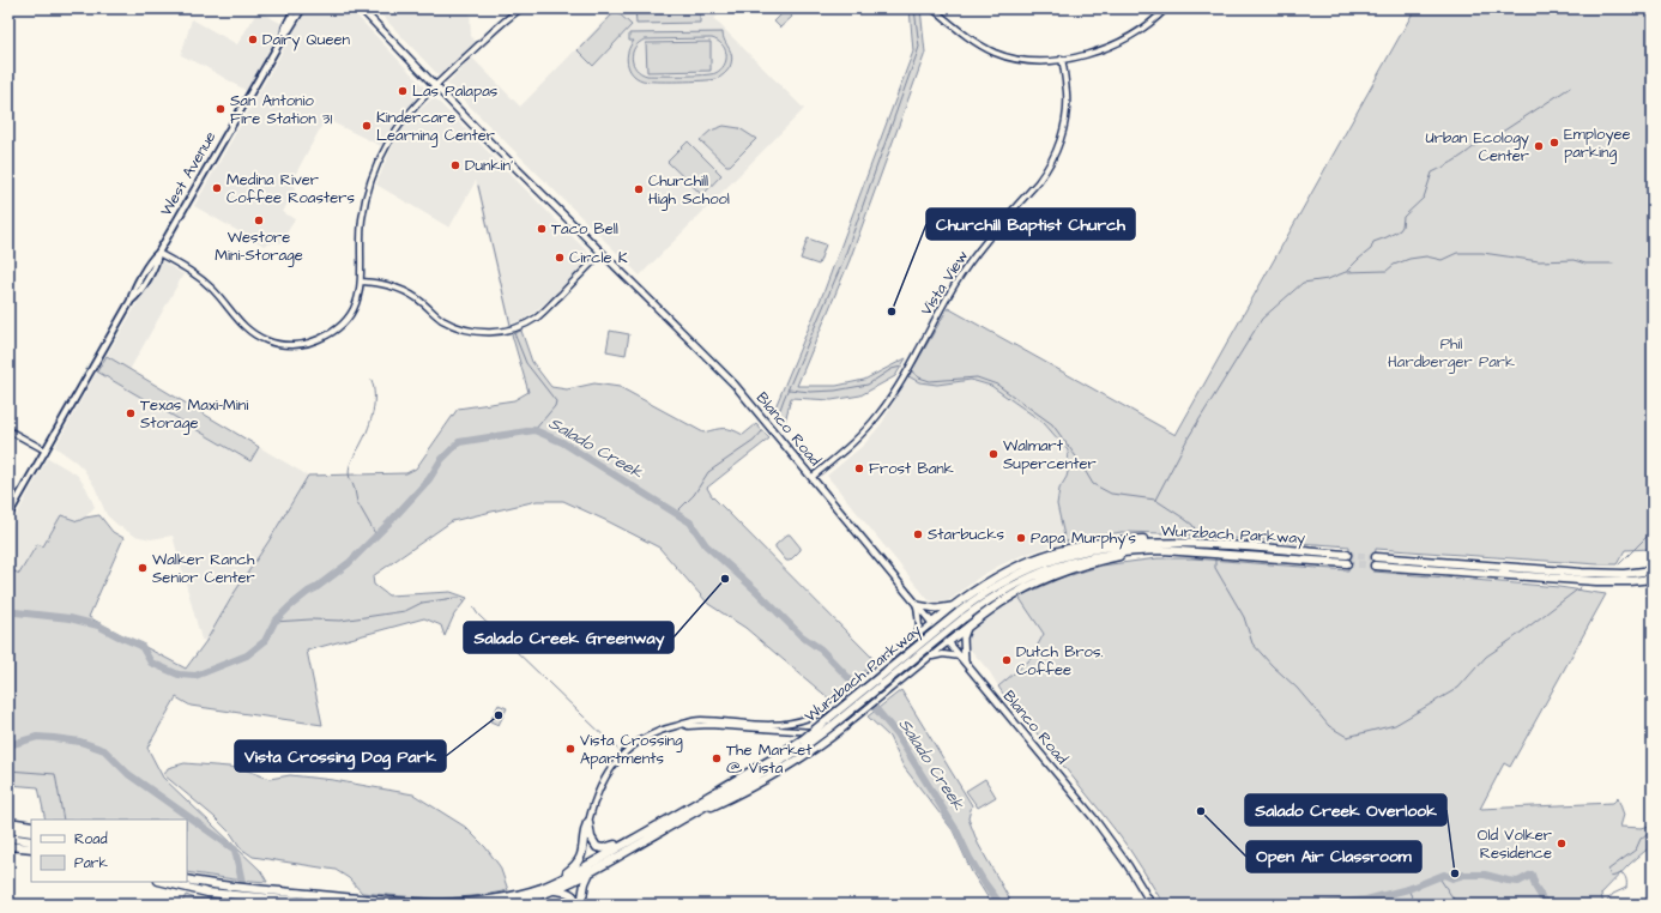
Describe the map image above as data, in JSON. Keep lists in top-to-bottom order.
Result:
{
  "streets": {
    "highway": ["Wurzbach Parkway"],
    "main road": ["West Avenue", "Blanco Road"],
    "street": ["Vista View"]
  },
  "crossings": [
    ["Vista View", "Blanco Road"],
    ["Blanco Road", "Wurzbach Parkway"]
  ],
  "water": ["Salado Creek"],
  "parks": ["Phil Hardberger Park"],
  "places": [
    "Dairy Queen",
    "Las Palapas",
    "San Antonio Fire Station 31",
    "Kindercare Learning Center",
    "Employee parking",
    "Urban Ecology Center",
    "Dunkin'",
    "Medina River Coffee Roasters",
    "Churchill High School",
    "Westore Mini-Storage",
    "Taco Bell",
    "Circle K",
    "Churchill Baptist Church",
    "Texas Maxi-Mini Storage",
    "Walmart Supercenter",
    "Frost Bank",
    "Starbucks",
    "Papa Murphy's",
    "Walker Ranch Senior Center",
    "Salado Creek Greenway",
    "Dutch Bros. Coffee",
    "Vista Crossing Dog Park",
    "Vista Crossing Apartments",
    "The Market @ Vista",
    "Open Air Classroom",
    "Old Volker Residence",
    "Salado Creek Overlook"
  ],
  "legend": ["Road", "Park"]
}
